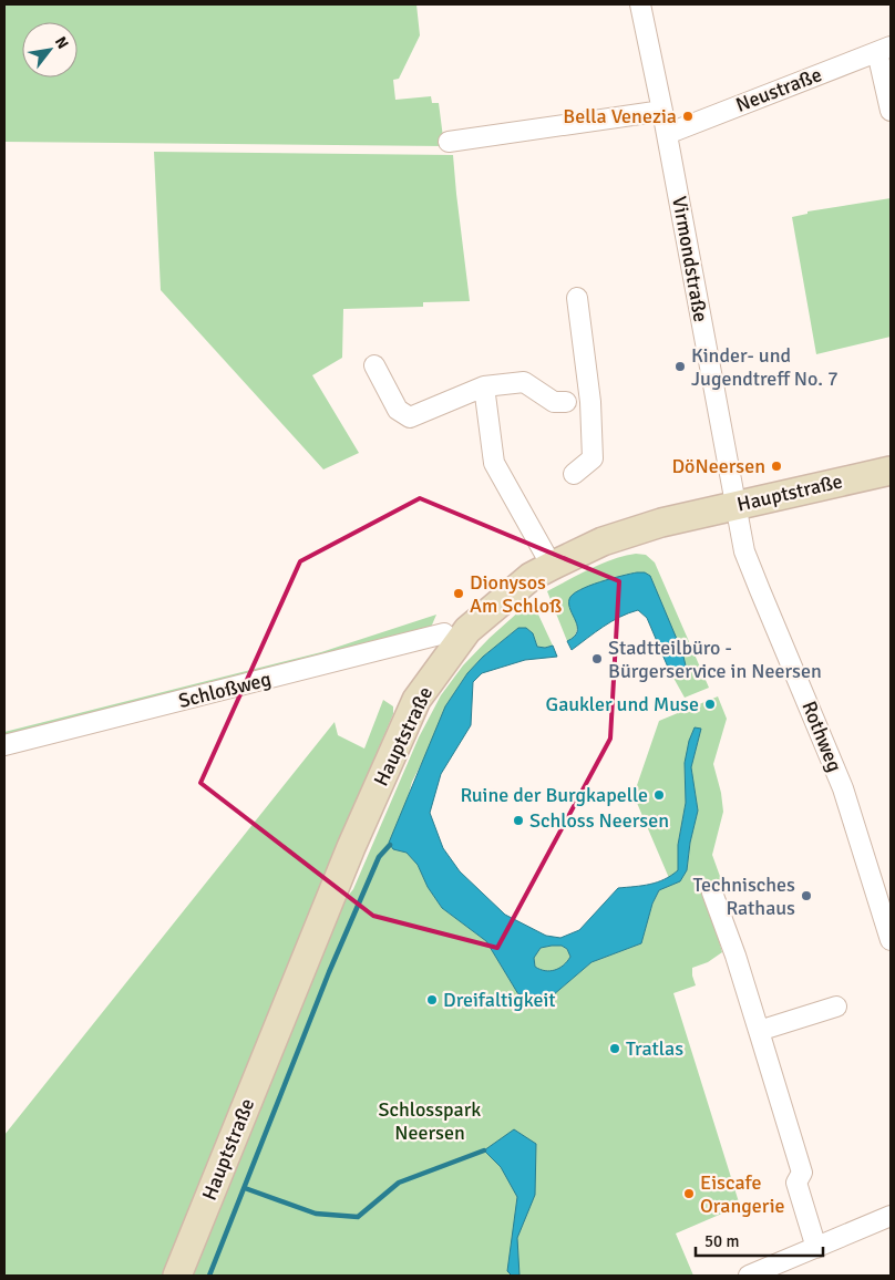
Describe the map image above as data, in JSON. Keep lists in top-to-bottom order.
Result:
{
  "streets": {
    "street": [
      "Neustraße",
      "Virmondstraße",
      "Hauptstraße",
      "Schloßweg",
      "Rothweg"
    ]
  },
  "crossings": [
    ["Neustraße", "Virmondstraße"],
    ["Virmondstraße", "Hauptstraße"],
    ["Virmondstraße", "Rothweg"],
    ["Hauptstraße", "Rothweg"]
  ],
  "parks": ["Schlosspark Neersen"],
  "places": [
    "Bella Venezia",
    "Kinder- und Jugendtreff No. 7",
    "DöNeersen",
    "Dionysos Am Schloß",
    "Stadtteilbüro - Bürgerservice in Neersen",
    "Gaukler und Muse",
    "Ruine der Burgkapelle",
    "Schloss Neersen",
    "Technisches Rathaus",
    "Dreifaltigkeit",
    "Tratlas",
    "Eiscafe Orangerie"
  ],
  "scale_bar": "50 m",
  "north": "top right"
}
